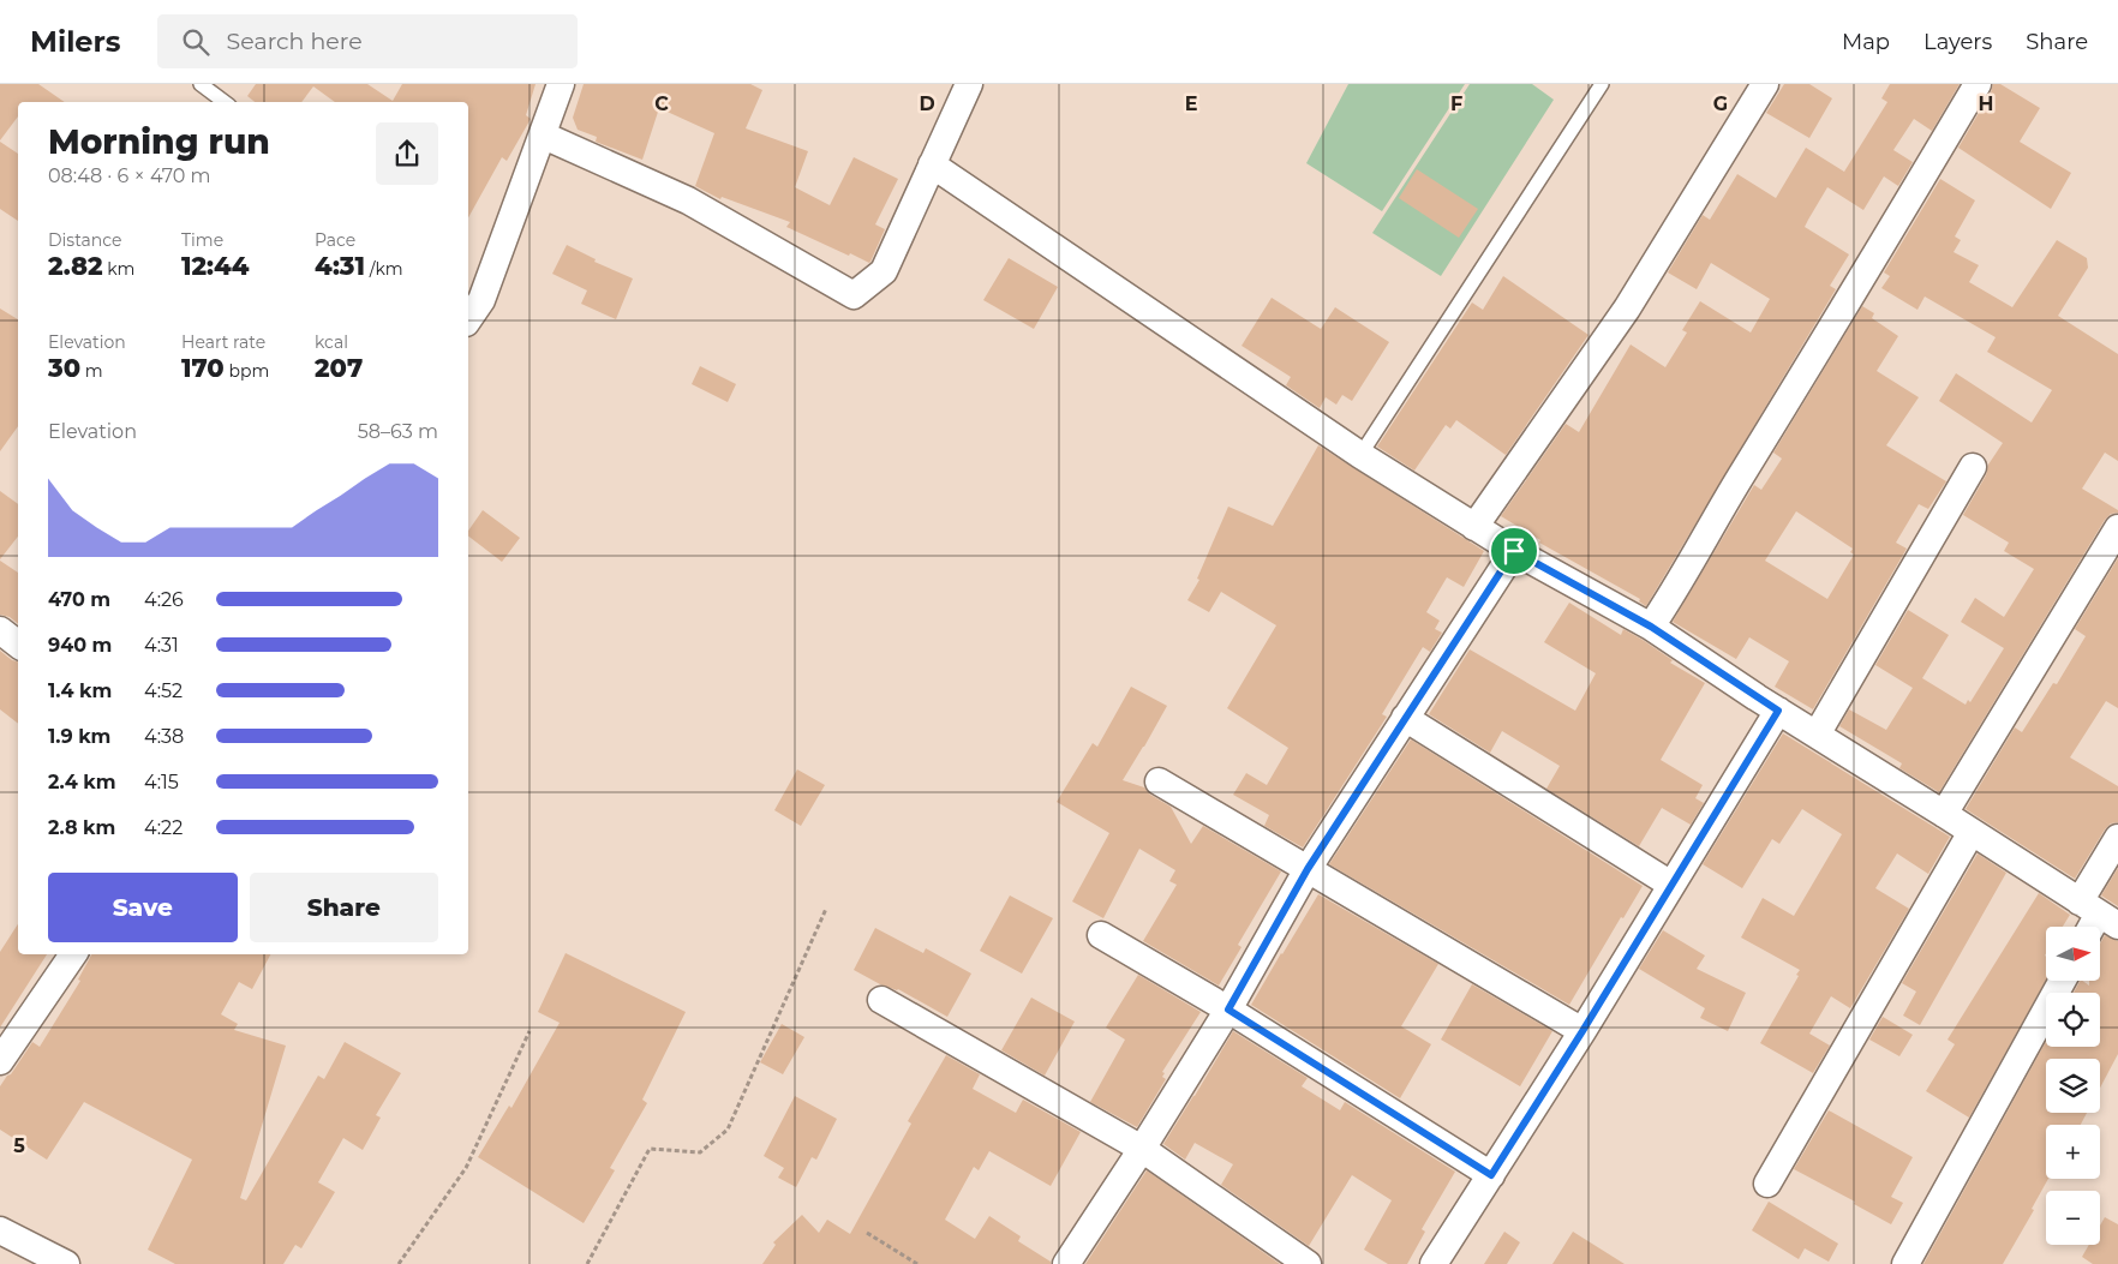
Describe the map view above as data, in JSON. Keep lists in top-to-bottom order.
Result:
{
  "north": "right",
  "page": {
    "header": "Milers",
    "search": "Search here",
    "nav": ["Map", "Layers", "Share"],
    "heading": ["Morning run", "08:48 · 6 × 470 m"],
    "stats": [
      ["Distance", "2.82 km"],
      ["Time", "12:44"],
      ["Pace", "4:31 /km"],
      ["Elevation", "30 m"],
      ["Heart rate", "170 bpm"],
      ["kcal", "207"]
    ],
    "chart": ["Elevation", "58–63 m"],
    "list": [
      {
        "name": "470 m",
        "note": "4:26"
      },
      {
        "name": "940 m",
        "note": "4:31"
      },
      {
        "name": "1.4 km",
        "note": "4:52"
      },
      {
        "name": "1.9 km",
        "note": "4:38"
      },
      {
        "name": "2.4 km",
        "note": "4:15"
      },
      {
        "name": "2.8 km",
        "note": "4:22"
      }
    ],
    "buttons": ["Save", "Share"],
    "map_buttons": ["+", "−"]
  },
  "grid": {
    "columns": [
      "C",
      "D",
      "E",
      "F",
      "G",
      "H"
    ],
    "rows": ["5"]
  }
}
